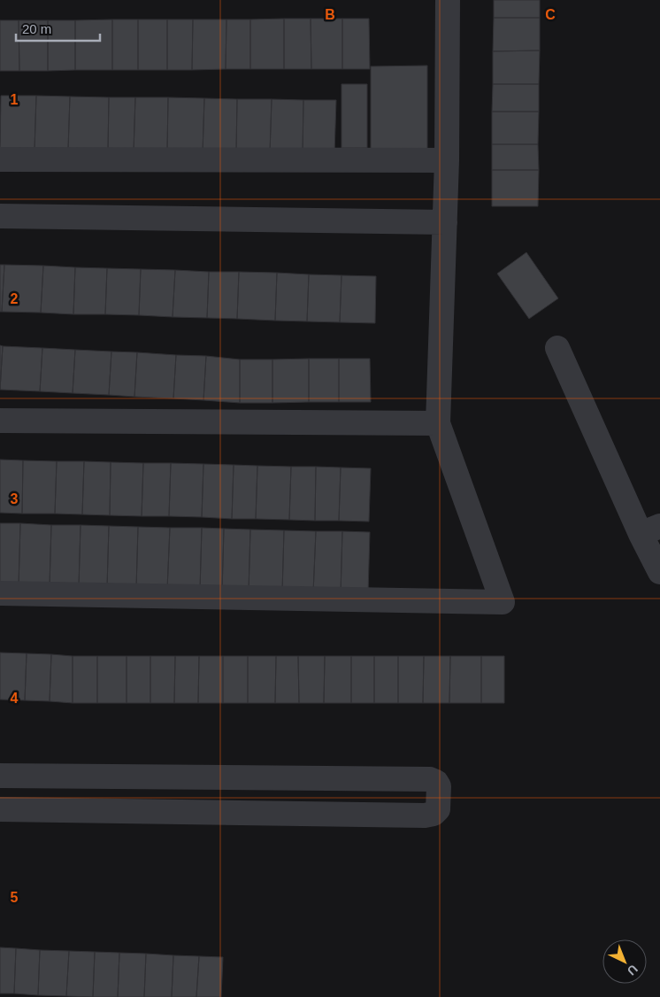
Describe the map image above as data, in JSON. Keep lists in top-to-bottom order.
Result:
{
  "scale_bar": "20 m",
  "north": "bottom right",
  "grid": {
    "columns": ["B", "C"],
    "rows": [
      "1",
      "2",
      "3",
      "4",
      "5"
    ]
  }
}
